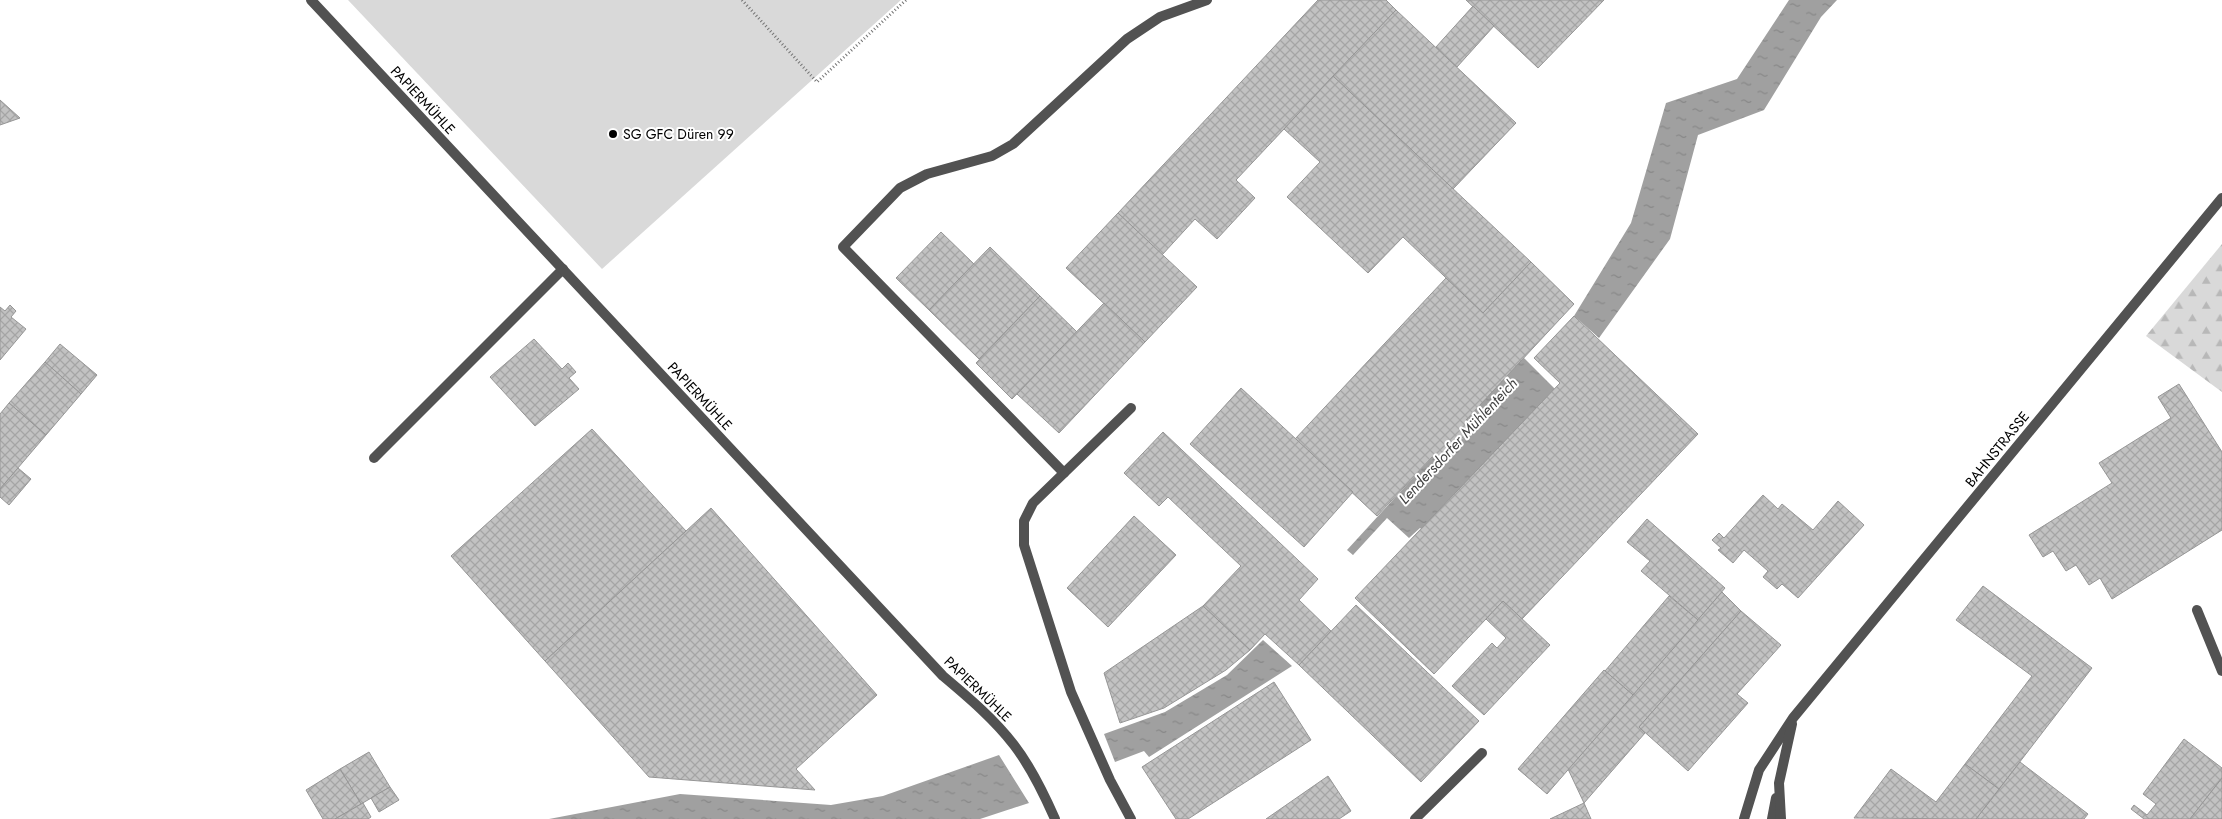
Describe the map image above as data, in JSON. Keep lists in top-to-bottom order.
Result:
{
  "streets": {
    "street": ["PAPIERMÜHLE", "BAHNSTRASSE"]
  },
  "water": ["Lendersdorfer Mühlenteich"],
  "places": ["SG GFC Düren 99"]
}
